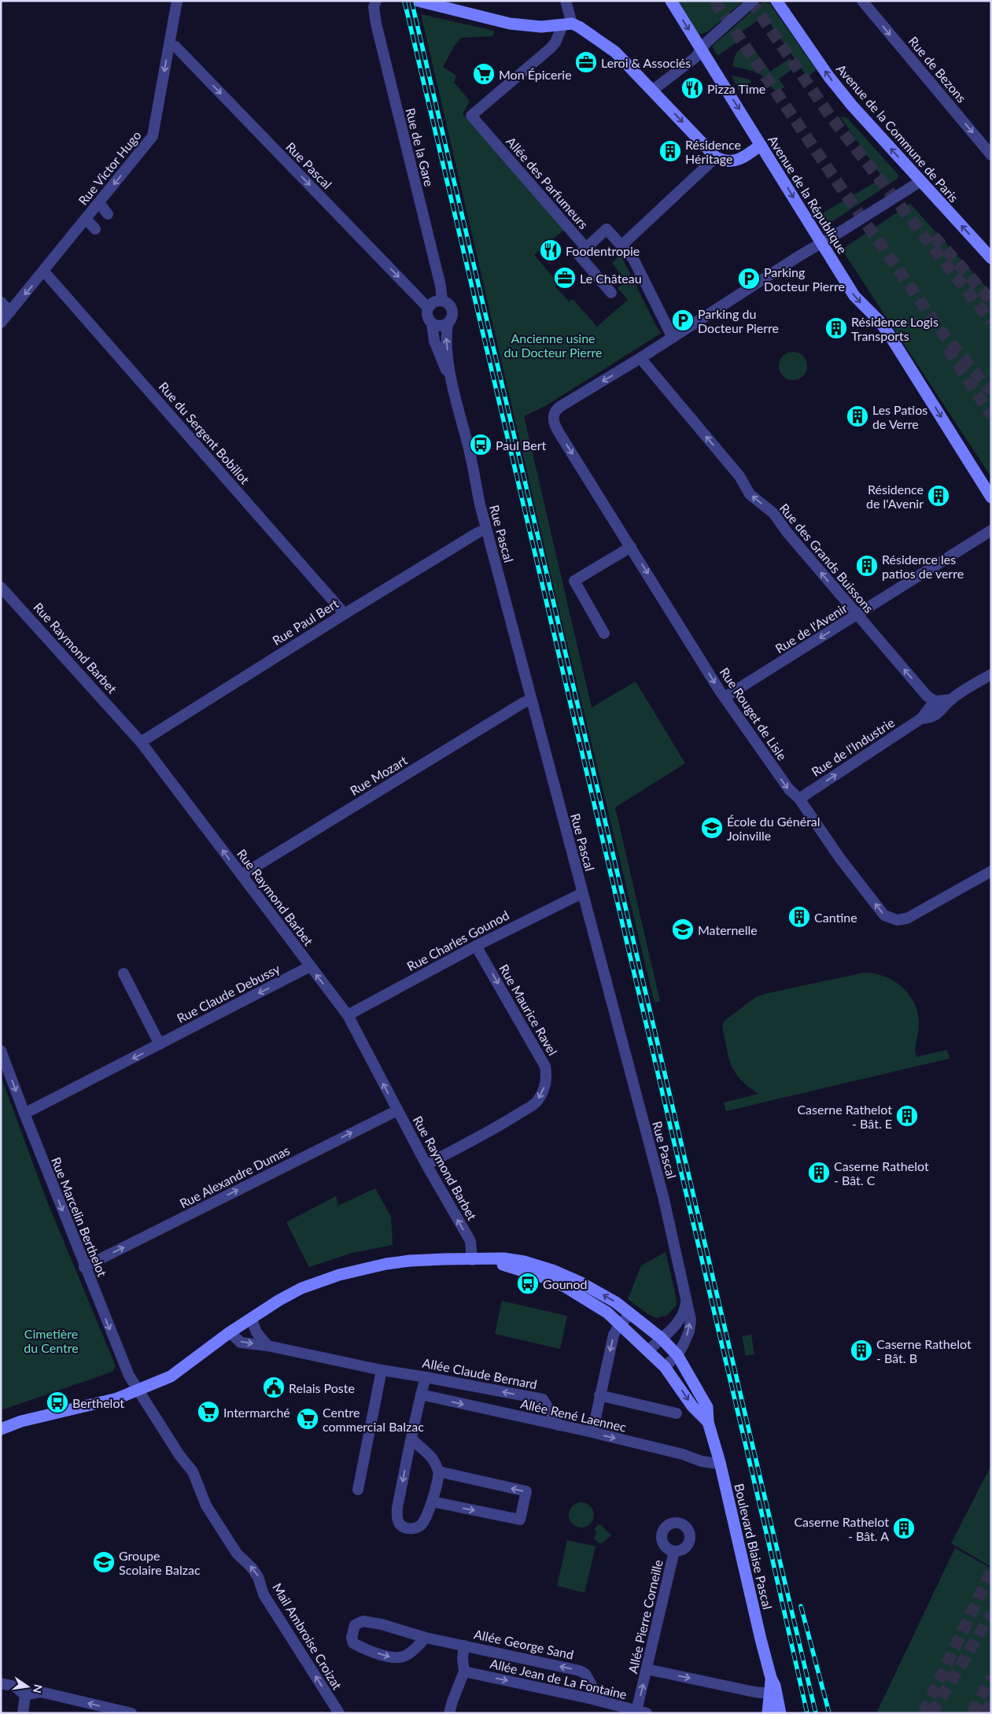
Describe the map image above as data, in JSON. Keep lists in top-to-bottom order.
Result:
{
  "streets": {
    "street": [
      "Rue de Bezons",
      "Avenue de la Commune de Paris",
      "Rue de la Gare",
      "Rue Pascal",
      "Rue Victor Hugo",
      "Allée des Parfumeurs",
      "Avenue de la République",
      "Rue du Sergent Bobillot",
      "Rue des Grands Buissons",
      "Rue Paul Bert",
      "Rue de l'Avenir",
      "Rue Raymond Barbet",
      "Rue Rouget de Lisle",
      "Rue de l'Industrie",
      "Rue Mozart",
      "Rue Charles Gounod",
      "Rue Claude Debussy",
      "Rue Maurice Ravel",
      "Rue Alexandre Dumas",
      "Rue Marcelin Berthelot",
      "Allée Claude Bernard",
      "Allée René Laennec",
      "Boulevard Blaise Pascal",
      "Allée Pierre Corneille",
      "Mail Ambroise Croizat",
      "Allée George Sand",
      "Allée Jean de La Fontaine"
    ]
  },
  "crossings": [
    ["Rue de la Gare", "Rue Pascal"],
    ["Rue Pascal", "Rue Victor Hugo"],
    ["Rue Pascal", "Rue Paul Bert"],
    ["Rue Pascal", "Rue Mozart"],
    ["Rue Pascal", "Rue Charles Gounod"],
    ["Rue Pascal", "Boulevard Blaise Pascal"],
    ["Rue Victor Hugo", "Rue du Sergent Bobillot"],
    ["Rue du Sergent Bobillot", "Rue Paul Bert"],
    ["Rue des Grands Buissons", "Rue de l'Avenir"],
    ["Rue des Grands Buissons", "Rue Rouget de Lisle"],
    ["Rue des Grands Buissons", "Rue de l'Industrie"],
    ["Rue Paul Bert", "Rue Raymond Barbet"],
    ["Rue de l'Avenir", "Rue Rouget de Lisle"],
    ["Rue Raymond Barbet", "Rue Mozart"],
    ["Rue Raymond Barbet", "Rue Charles Gounod"],
    ["Rue Raymond Barbet", "Rue Claude Debussy"],
    ["Rue Raymond Barbet", "Rue Maurice Ravel"],
    ["Rue Raymond Barbet", "Rue Alexandre Dumas"],
    ["Rue Raymond Barbet", "Boulevard Blaise Pascal"],
    ["Rue Rouget de Lisle", "Rue de l'Industrie"],
    ["Rue Charles Gounod", "Rue Maurice Ravel"],
    ["Rue Claude Debussy", "Rue Marcelin Berthelot"],
    ["Rue Alexandre Dumas", "Rue Marcelin Berthelot"],
    ["Rue Marcelin Berthelot", "Boulevard Blaise Pascal"],
    ["Rue Marcelin Berthelot", "Mail Ambroise Croizat"],
    ["Allée Claude Bernard", "Allée René Laennec"],
    ["Allée Claude Bernard", "Boulevard Blaise Pascal"],
    ["Allée René Laennec", "Boulevard Blaise Pascal"],
    ["Allée Pierre Corneille", "Allée Jean de La Fontaine"],
    ["Allée George Sand", "Allée Jean de La Fontaine"]
  ],
  "one_way": [
    "Rue de Bezons",
    "Avenue de la Commune de Paris",
    "Rue Victor Hugo",
    "Avenue de la République",
    "Rue des Grands Buissons",
    "Rue de l'Avenir",
    "Rue Raymond Barbet",
    "Rue de l'Industrie",
    "Rue Claude Debussy",
    "Rue Alexandre Dumas",
    "Rue Marcelin Berthelot",
    "Allée René Laennec",
    "Mail Ambroise Croizat",
    "Allée Jean de La Fontaine"
  ],
  "parks": ["Ancienne usine du Docteur Pierre", "Cimetière du Centre"],
  "places": {
    "office": ["Leroi & Associés", "Le Château"],
    "supermarket": ["Mon Épicerie", "Intermarché", "Centre commercial Balzac"],
    "restaurant": ["Pizza Time", "Foodentropie"],
    "building": [
      "Résidence Héritage",
      "Résidence Logis Transports",
      "Les Patios de Verre",
      "Résidence de l'Avenir",
      "Résidence les patios de verre",
      "Cantine",
      "Caserne Rathelot - Bât. E",
      "Caserne Rathelot - Bât. C",
      "Caserne Rathelot - Bât. B",
      "Caserne Rathelot - Bât. A"
    ],
    "parking": ["Parking Docteur Pierre", "Parking du Docteur Pierre"],
    "bus stop": ["Paul Bert", "Gounod", "Berthelot"],
    "school or university": ["École du Général Joinville", "Maternelle", "Groupe Scolaire Balzac"],
    "public building": ["Relais Poste"]
  },
  "north": "right"
}
